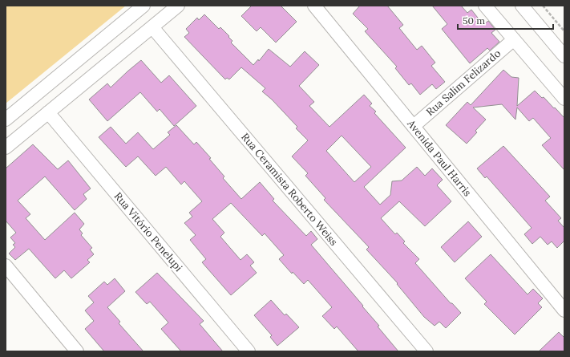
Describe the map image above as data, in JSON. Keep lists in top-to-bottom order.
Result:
{
  "streets": {
    "street": [
      "Rua Salim Felizardo",
      "Avenida Paul Harris",
      "Rua Ceramista Roberto Weiss",
      "Rua Vitório Penelupi"
    ]
  },
  "crossings": [
    ["Rua Salim Felizardo", "Avenida Paul Harris"]
  ],
  "scale_bar": "50 m"
}
